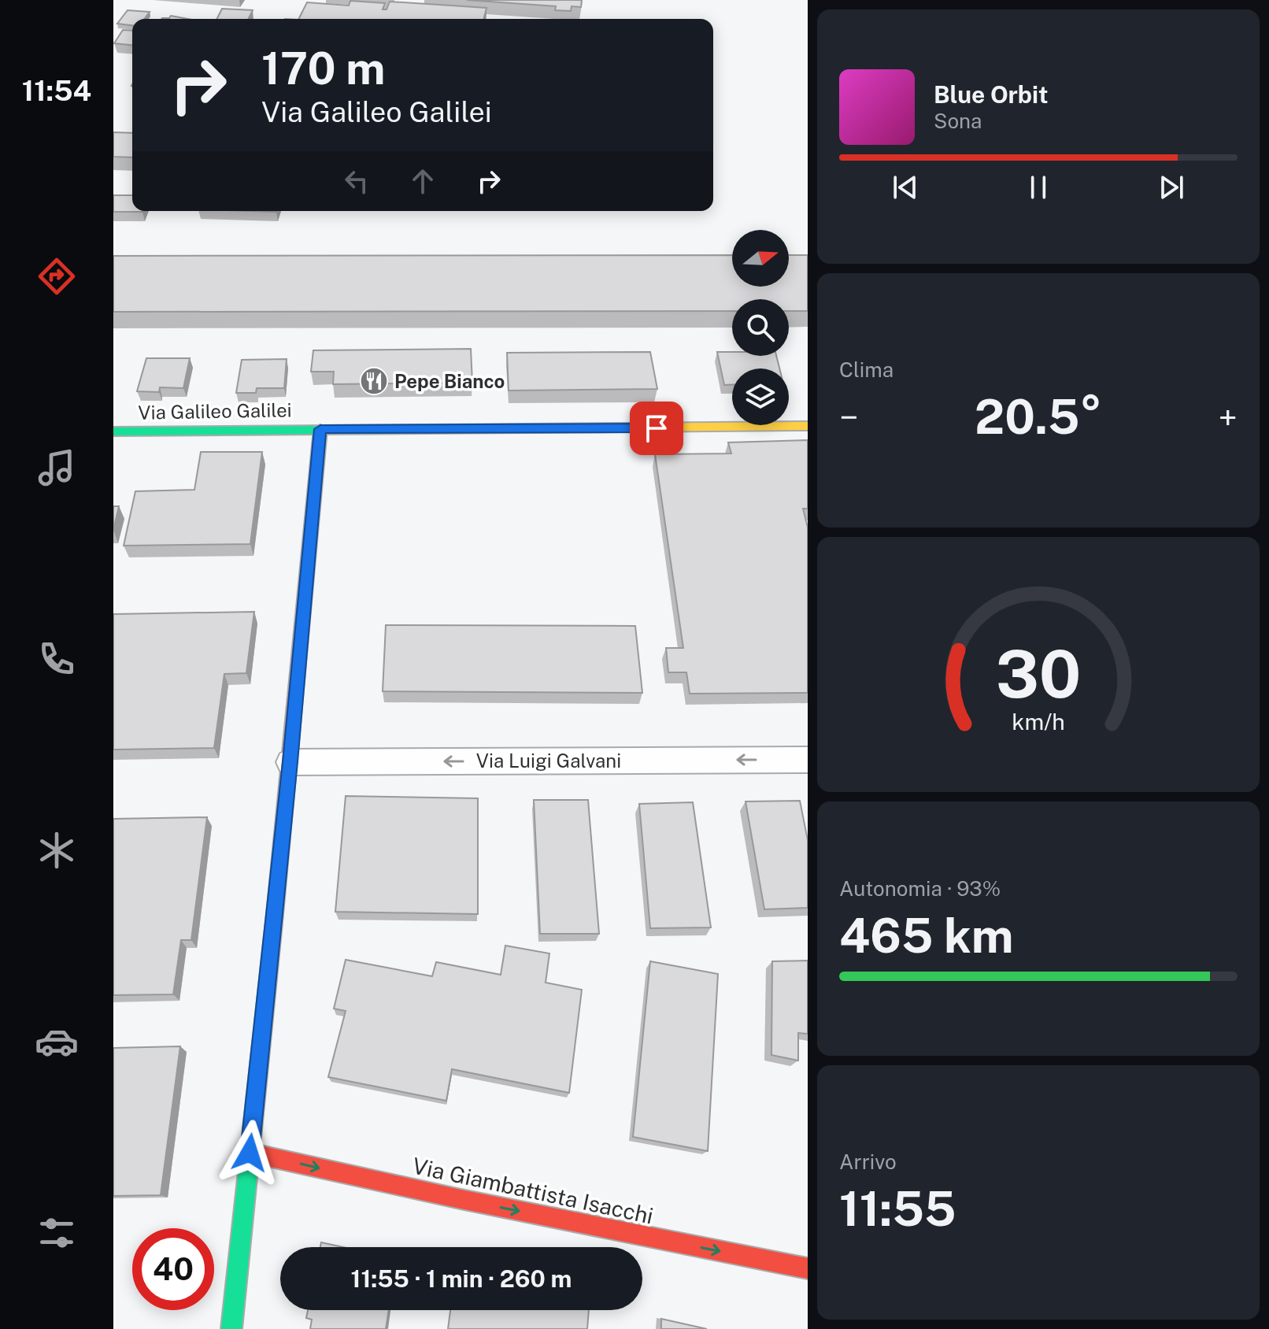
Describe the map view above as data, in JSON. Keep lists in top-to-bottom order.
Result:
{
  "streets": {
    "street": ["Via Galileo Galilei", "Via Luigi Galvani", "Via Giambattista Isacchi"]
  },
  "one_way": ["Via Luigi Galvani", "Via Giambattista Isacchi"],
  "places": {
    "restaurant": ["Pepe Bianco"]
  },
  "north": "right",
  "page": {
    "tabs": "11:54",
    "turn": ["170 m", "Via Galileo Galilei"],
    "song": ["Blue Orbit", "Sona"],
    "tile": [
      "Clima",
      ["Autonomia · 93%", "465 km"],
      ["Arrivo", "11:55"]
    ],
    "heat": ["−", "20.5°", "+"],
    "limit": "40",
    "trip": "11:55 · 1 min · 260 m",
    "gauge": ["30", "km/h"]
  }
}
